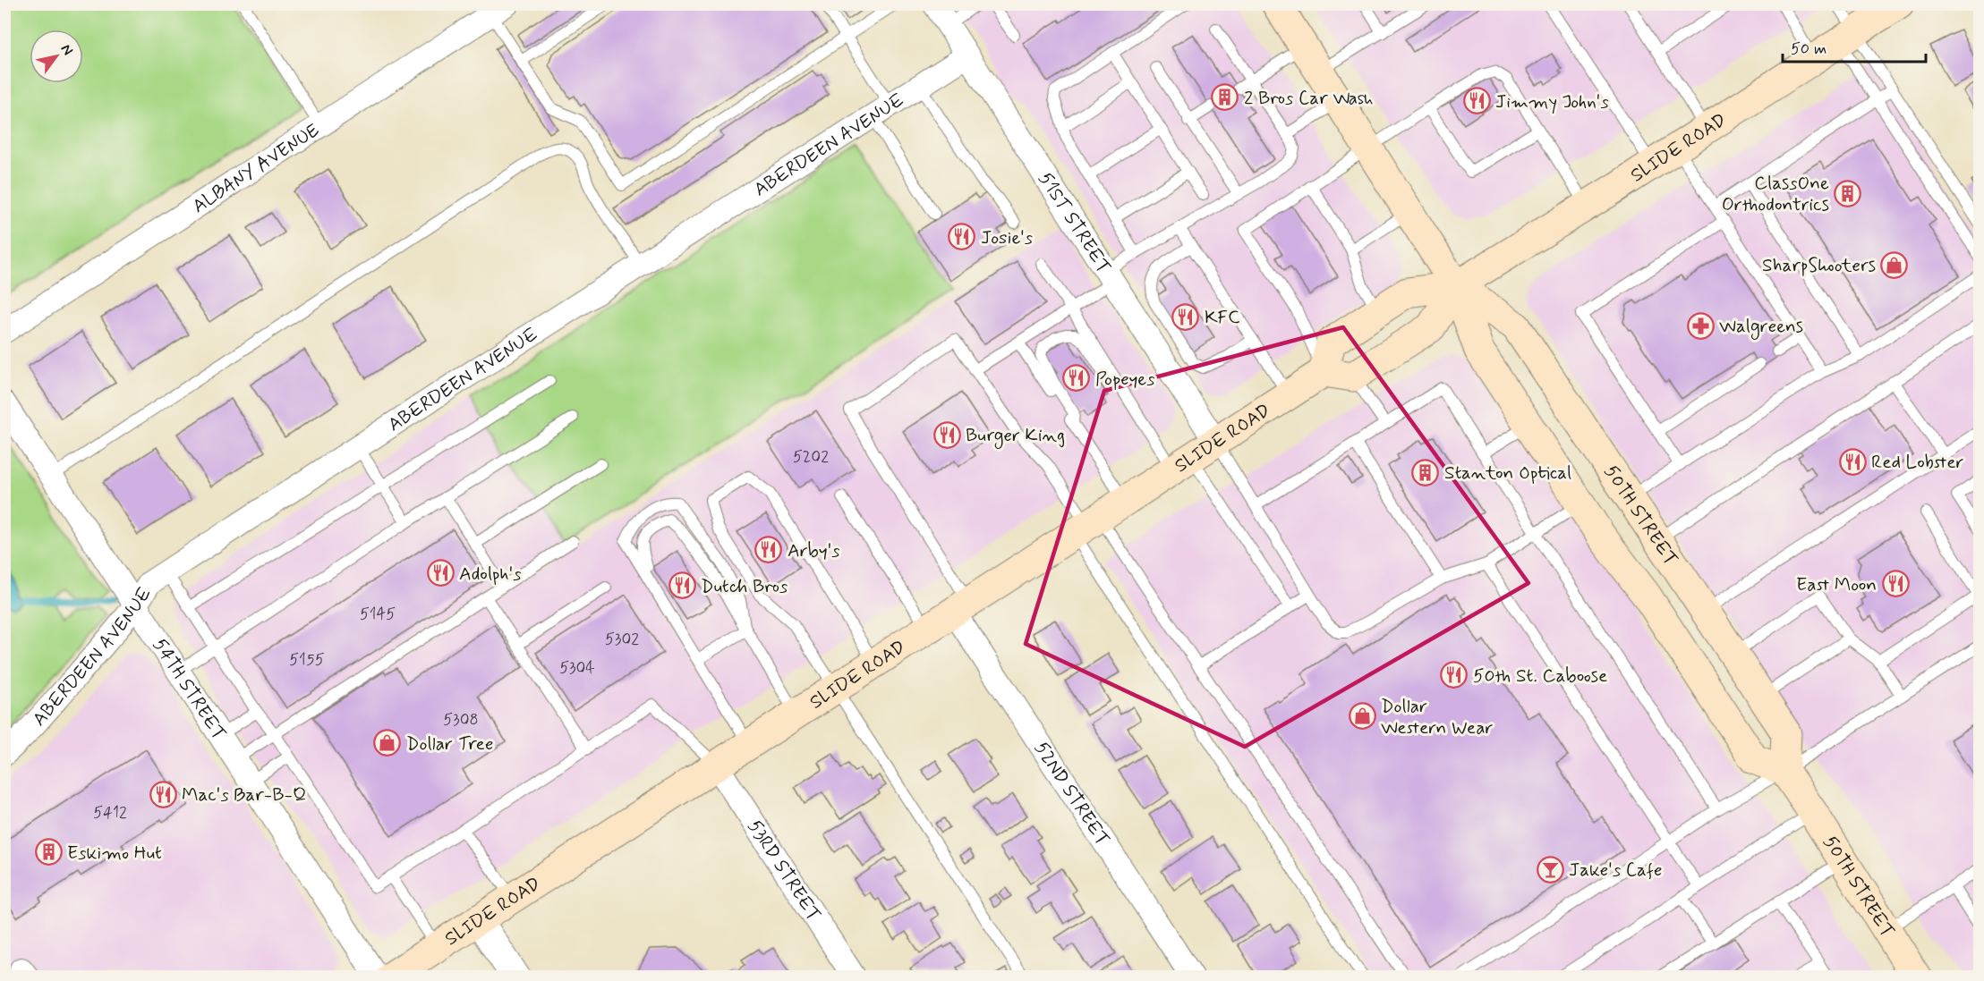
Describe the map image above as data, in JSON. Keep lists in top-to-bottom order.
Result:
{
  "streets": {
    "main road": ["SLIDE ROAD", "50TH STREET"],
    "street": [
      "ABERDEEN AVENUE",
      "ALBANY AVENUE",
      "51ST STREET",
      "54TH STREET",
      "52ND STREET",
      "53RD STREET"
    ]
  },
  "crossings": [
    ["ABERDEEN AVENUE", "51ST STREET"],
    ["ABERDEEN AVENUE", "54TH STREET"],
    ["SLIDE ROAD", "51ST STREET"],
    ["SLIDE ROAD", "50TH STREET"],
    ["SLIDE ROAD", "52ND STREET"],
    ["SLIDE ROAD", "53RD STREET"]
  ],
  "places": {
    "building": [
      "2 Bros Car Wash",
      "ClassOne Orthodontrics",
      "Stanton Optical",
      "Eskimo Hut"
    ],
    "restaurant": [
      "Jimmy John's",
      "Josie's",
      "KFC",
      "Popeyes",
      "Burger King",
      "Red Lobster",
      "Arby's",
      "Adolph's",
      "East Moon",
      "Dutch Bros",
      "50th St. Caboose",
      "Mac's Bar-B-Q"
    ],
    "shop": ["SharpShooters", "Dollar Western Wear", "Dollar Tree"],
    "pharmacy": ["Walgreens"],
    "bar": ["Jake's Cafe"]
  },
  "house_numbers": [
    "5202",
    "5145",
    "5302",
    "5155",
    "5304",
    "5308",
    "5412"
  ],
  "scale_bar": "50 m",
  "north": "top right"
}
